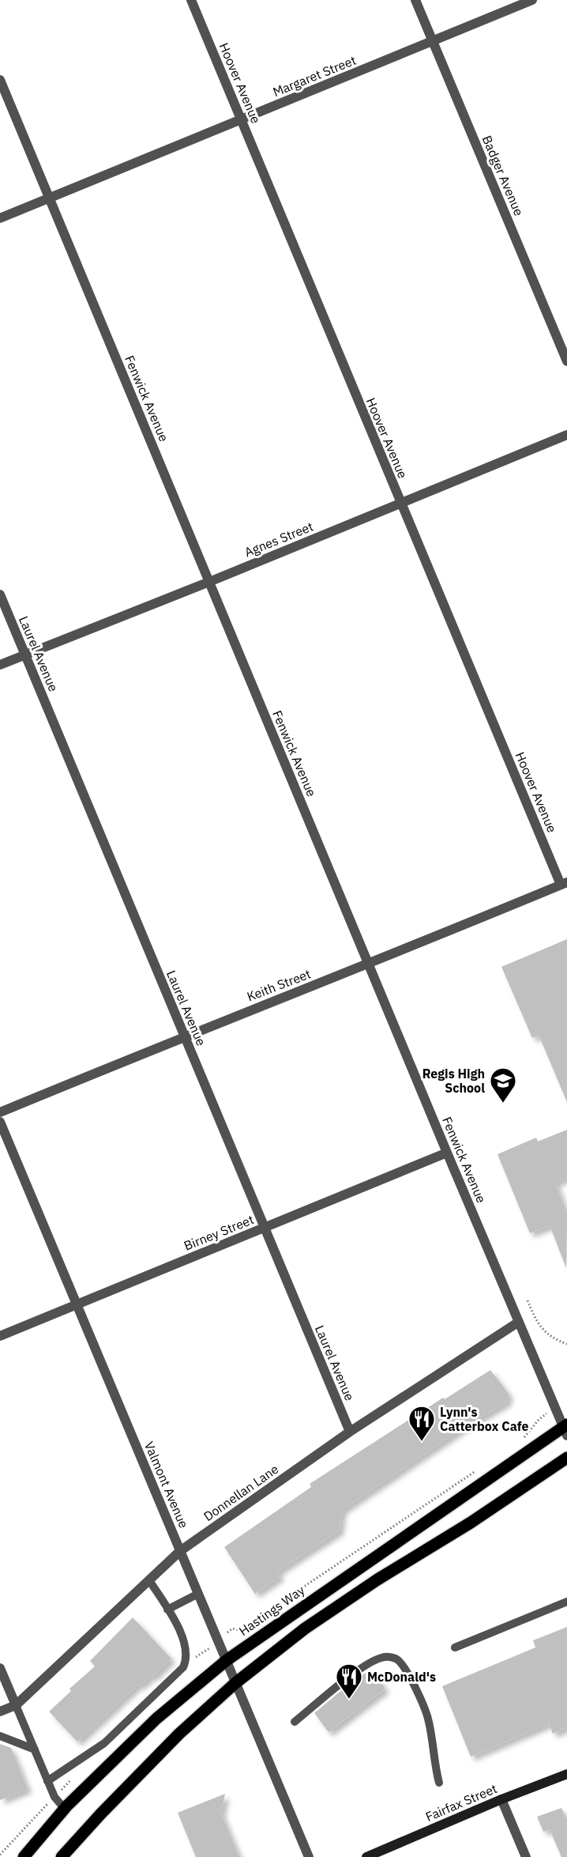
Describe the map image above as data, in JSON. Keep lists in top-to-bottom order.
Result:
{
  "streets": {
    "main road": ["Hastings Way"],
    "street": [
      "Margaret Street",
      "Hoover Avenue",
      "Badger Avenue",
      "Fenwick Avenue",
      "Agnes Street",
      "Laurel Avenue",
      "Keith Street",
      "Birney Street",
      "Valmont Avenue",
      "Donnellan Lane",
      "Fairfax Street"
    ]
  },
  "crossings": [
    ["Margaret Street", "Hoover Avenue"],
    ["Margaret Street", "Badger Avenue"],
    ["Margaret Street", "Fenwick Avenue"],
    ["Hoover Avenue", "Agnes Street"],
    ["Hoover Avenue", "Keith Street"],
    ["Fenwick Avenue", "Agnes Street"],
    ["Fenwick Avenue", "Keith Street"],
    ["Fenwick Avenue", "Birney Street"],
    ["Fenwick Avenue", "Donnellan Lane"],
    ["Fenwick Avenue", "Hastings Way"],
    ["Agnes Street", "Laurel Avenue"],
    ["Laurel Avenue", "Keith Street"],
    ["Laurel Avenue", "Birney Street"],
    ["Laurel Avenue", "Donnellan Lane"],
    ["Birney Street", "Valmont Avenue"],
    ["Valmont Avenue", "Donnellan Lane"],
    ["Valmont Avenue", "Hastings Way"]
  ],
  "places": {
    "school or university": ["Regis High School"],
    "restaurant": ["Lynn's Catterbox Cafe", "McDonald's"]
  }
}
